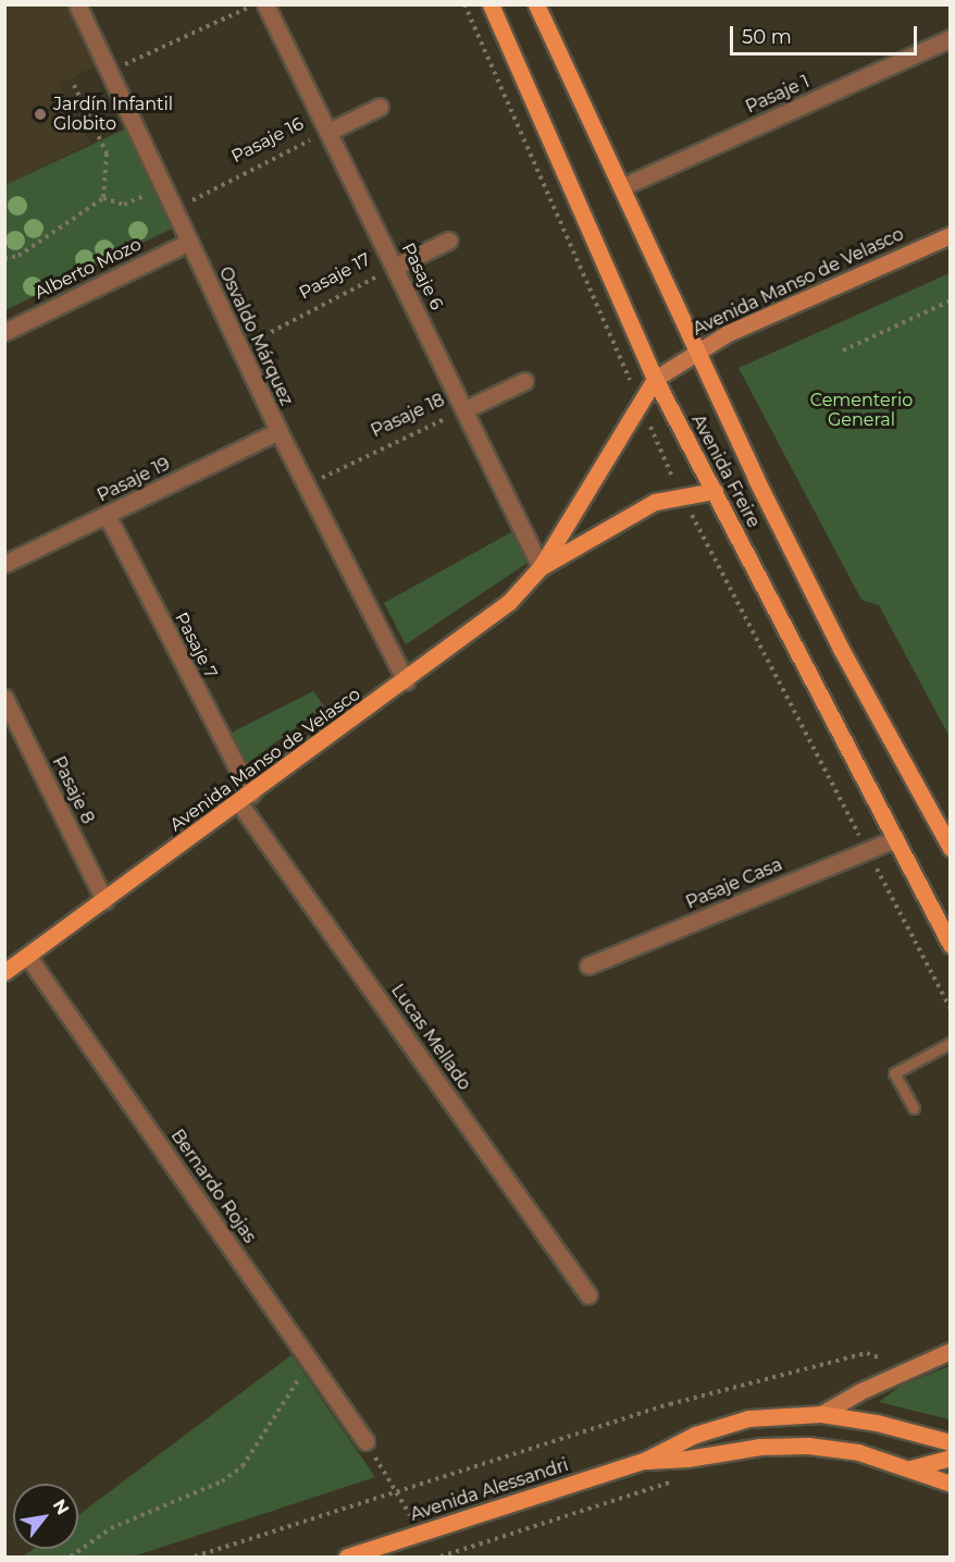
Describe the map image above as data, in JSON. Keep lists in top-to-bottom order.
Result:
{
  "streets": {
    "main road": ["Avenida Manso de Velasco", "Avenida Freire", "Avenida Alessandri"],
    "street": [
      "Pasaje 1",
      "Pasaje 16",
      "Alberto Mozo",
      "Pasaje 17",
      "Pasaje 6",
      "Osvaldo Márquez",
      "Pasaje 18",
      "Pasaje 19",
      "Pasaje 7",
      "Pasaje 8",
      "Pasaje Casa",
      "Lucas Mellado",
      "Bernardo Rojas"
    ]
  },
  "crossings": [
    ["Pasaje 1", "Avenida Freire"],
    ["Pasaje 16", "Pasaje 6"],
    ["Pasaje 16", "Osvaldo Márquez"],
    ["Alberto Mozo", "Osvaldo Márquez"],
    ["Pasaje 17", "Pasaje 6"],
    ["Pasaje 17", "Osvaldo Márquez"],
    ["Pasaje 6", "Avenida Manso de Velasco"],
    ["Pasaje 6", "Pasaje 18"],
    ["Avenida Manso de Velasco", "Osvaldo Márquez"],
    ["Avenida Manso de Velasco", "Avenida Freire"],
    ["Avenida Manso de Velasco", "Pasaje 7"],
    ["Avenida Manso de Velasco", "Pasaje 8"],
    ["Avenida Manso de Velasco", "Lucas Mellado"],
    ["Avenida Manso de Velasco", "Bernardo Rojas"],
    ["Osvaldo Márquez", "Pasaje 18"],
    ["Osvaldo Márquez", "Pasaje 19"],
    ["Avenida Freire", "Pasaje Casa"],
    ["Pasaje 19", "Pasaje 7"],
    ["Pasaje 7", "Lucas Mellado"]
  ],
  "parks": ["Cementerio General"],
  "places": ["Jardín Infantil Globito"],
  "scale_bar": "50 m",
  "north": "top right"
}
